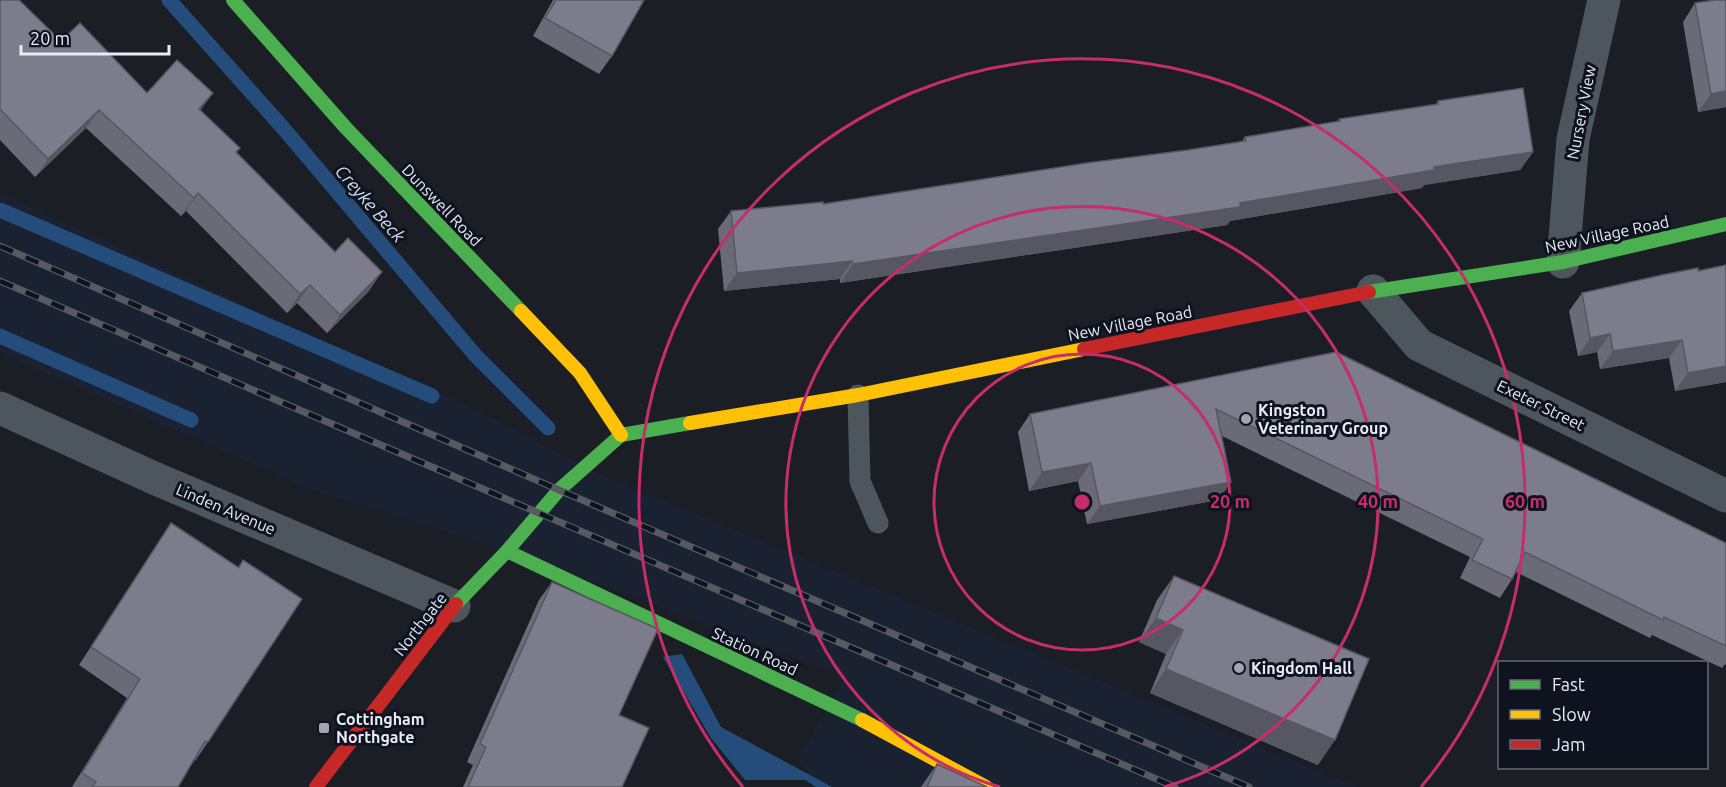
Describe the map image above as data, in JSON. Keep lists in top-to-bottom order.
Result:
{
  "streets": {
    "street": [
      "Nursery View",
      "Dunswell Road",
      "New Village Road",
      "Exeter Street",
      "Linden Avenue",
      "Northgate",
      "Station Road"
    ]
  },
  "crossings": [
    ["Nursery View", "New Village Road"],
    ["Dunswell Road", "New Village Road"],
    ["Dunswell Road", "Northgate"],
    ["New Village Road", "Exeter Street"],
    ["New Village Road", "Northgate"],
    ["Linden Avenue", "Northgate"],
    ["Northgate", "Station Road"]
  ],
  "water": ["Creyke Beck"],
  "places": {
    "other": ["Kingston Veterinary Group", "Kingdom Hall"],
    "transit": ["Cottingham Northgate"]
  },
  "legend": ["Fast", "Slow", "Jam"],
  "scale_bar": "20 m",
  "rings": ["20 m", "40 m", "60 m"]
}
